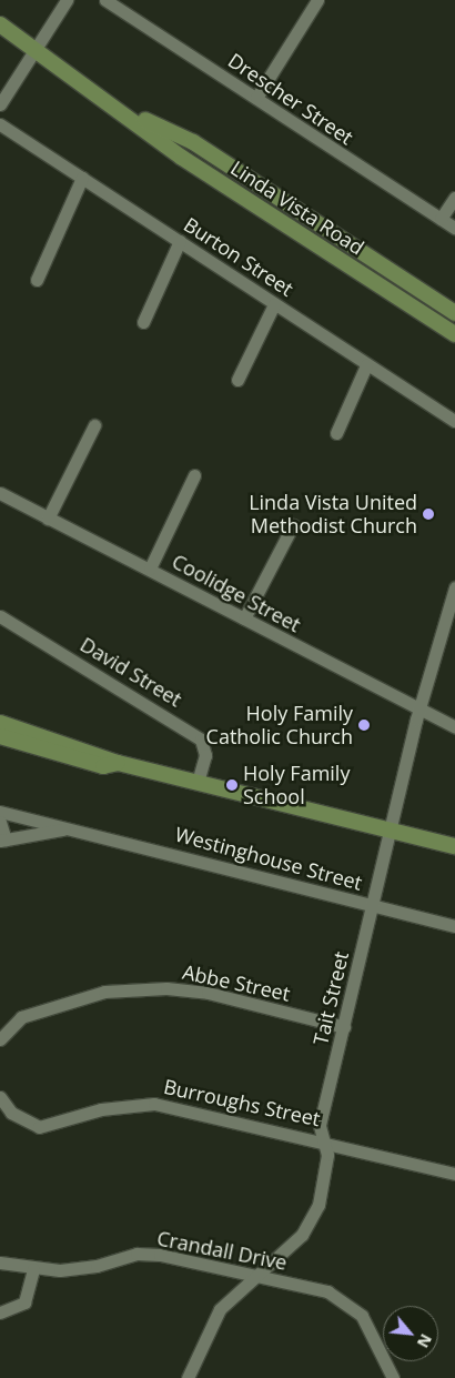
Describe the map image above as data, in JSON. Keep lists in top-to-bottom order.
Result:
{
  "streets": {
    "main road": ["Linda Vista Road"],
    "street": [
      "Drescher Street",
      "Burton Street",
      "Coolidge Street",
      "David Street",
      "Westinghouse Street",
      "Abbe Street",
      "Tait Street",
      "Burroughs Street",
      "Crandall Drive"
    ]
  },
  "crossings": [
    ["Coolidge Street", "Tait Street"],
    ["Westinghouse Street", "Tait Street"],
    ["Abbe Street", "Tait Street"],
    ["Tait Street", "Burroughs Street"],
    ["Tait Street", "Crandall Drive"]
  ],
  "places": ["Linda Vista United Methodist Church", "Holy Family Catholic Church", "Holy Family School"],
  "north": "bottom right"
}
